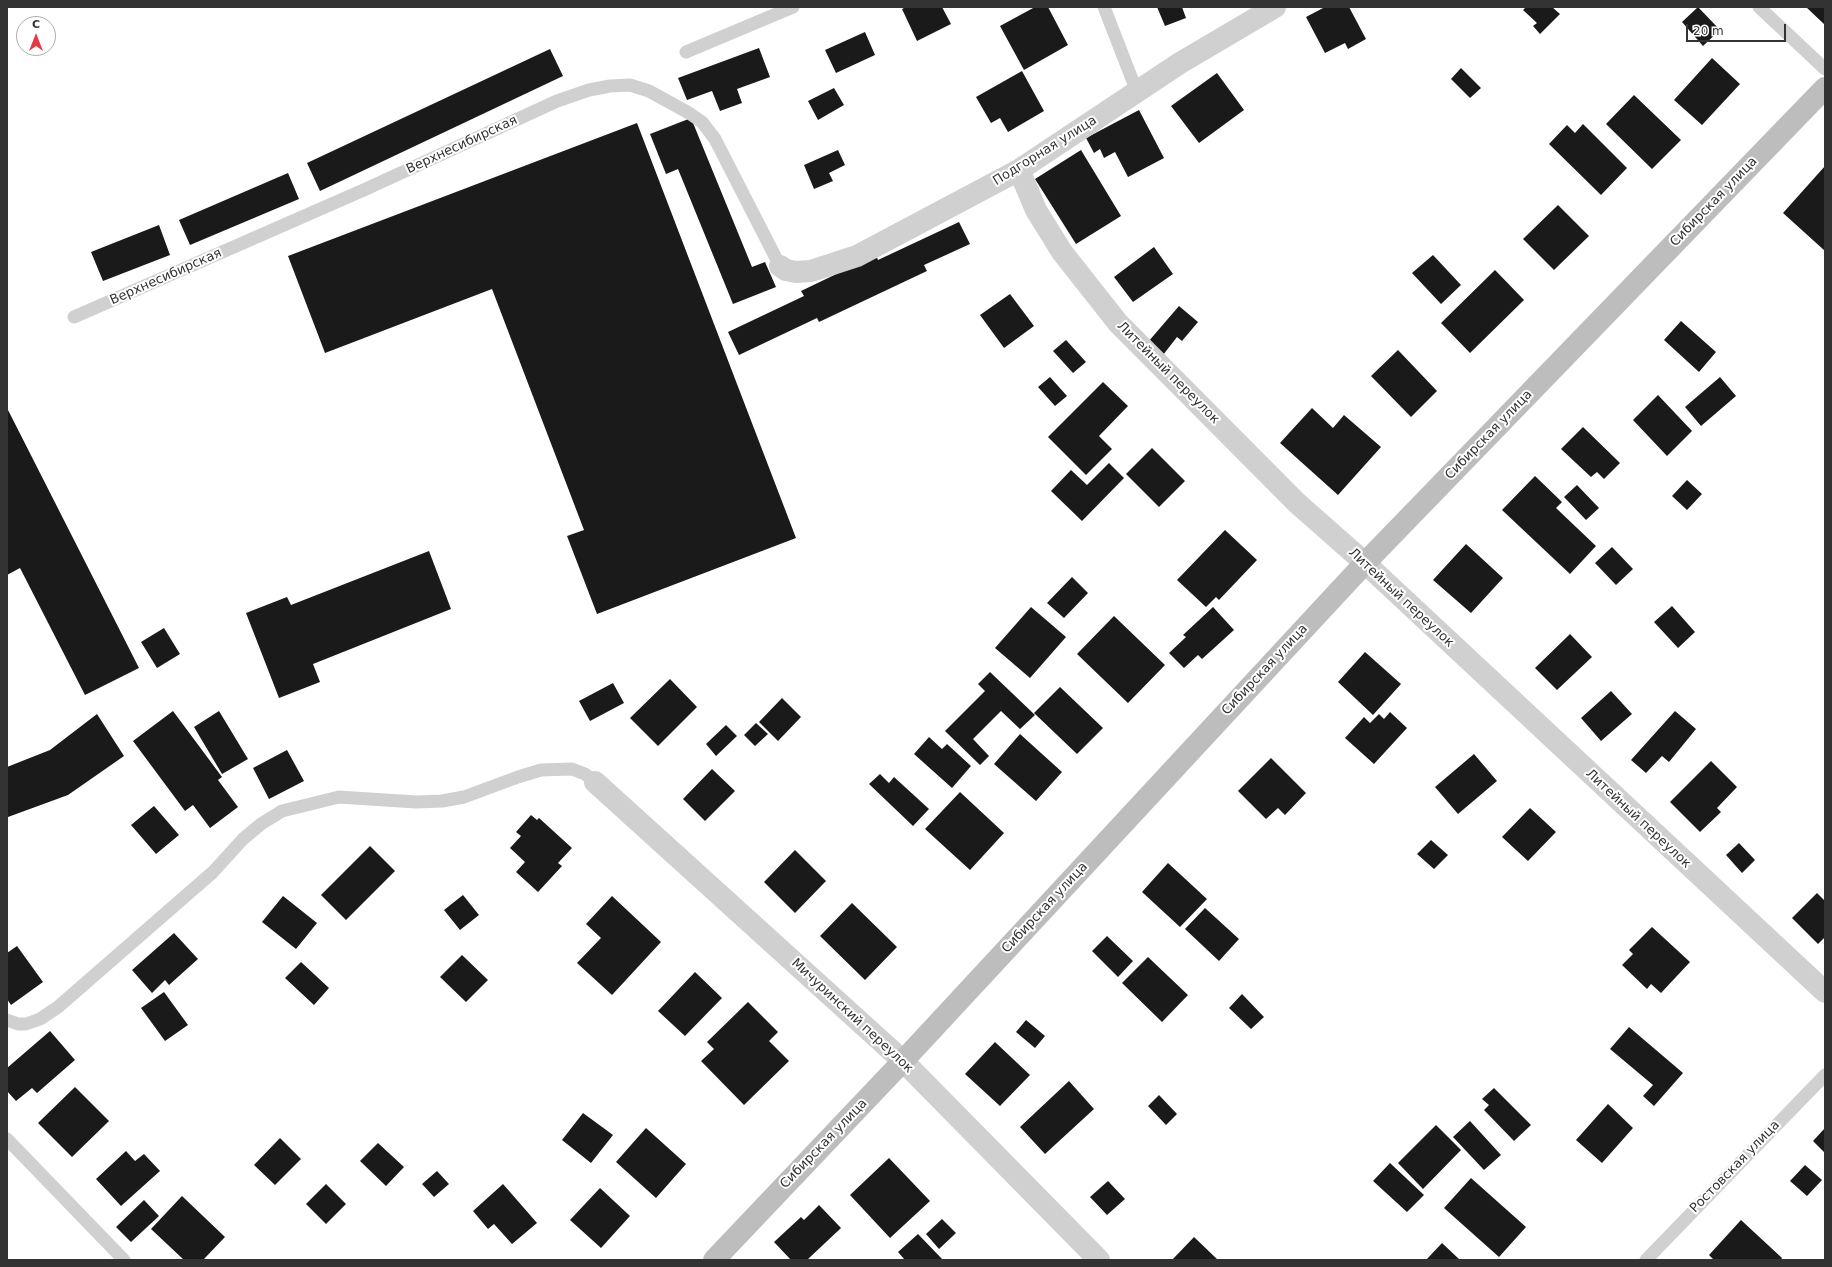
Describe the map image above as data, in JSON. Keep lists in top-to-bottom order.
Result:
{
  "streets": {
    "street": [
      "Подгорная улица",
      "Сибирская улица",
      "Литейный переулок",
      "Мичуринский переулок"
    ],
    "lane": ["Верхнесибирская", "Ростовская улица"]
  },
  "crossings": [
    ["Верхнесибирская", "Подгорная улица"],
    ["Подгорная улица", "Литейный переулок"],
    ["Сибирская улица", "Литейный переулок"],
    ["Сибирская улица", "Мичуринский переулок"]
  ],
  "scale_bar": "20 m",
  "north": "top"
}
